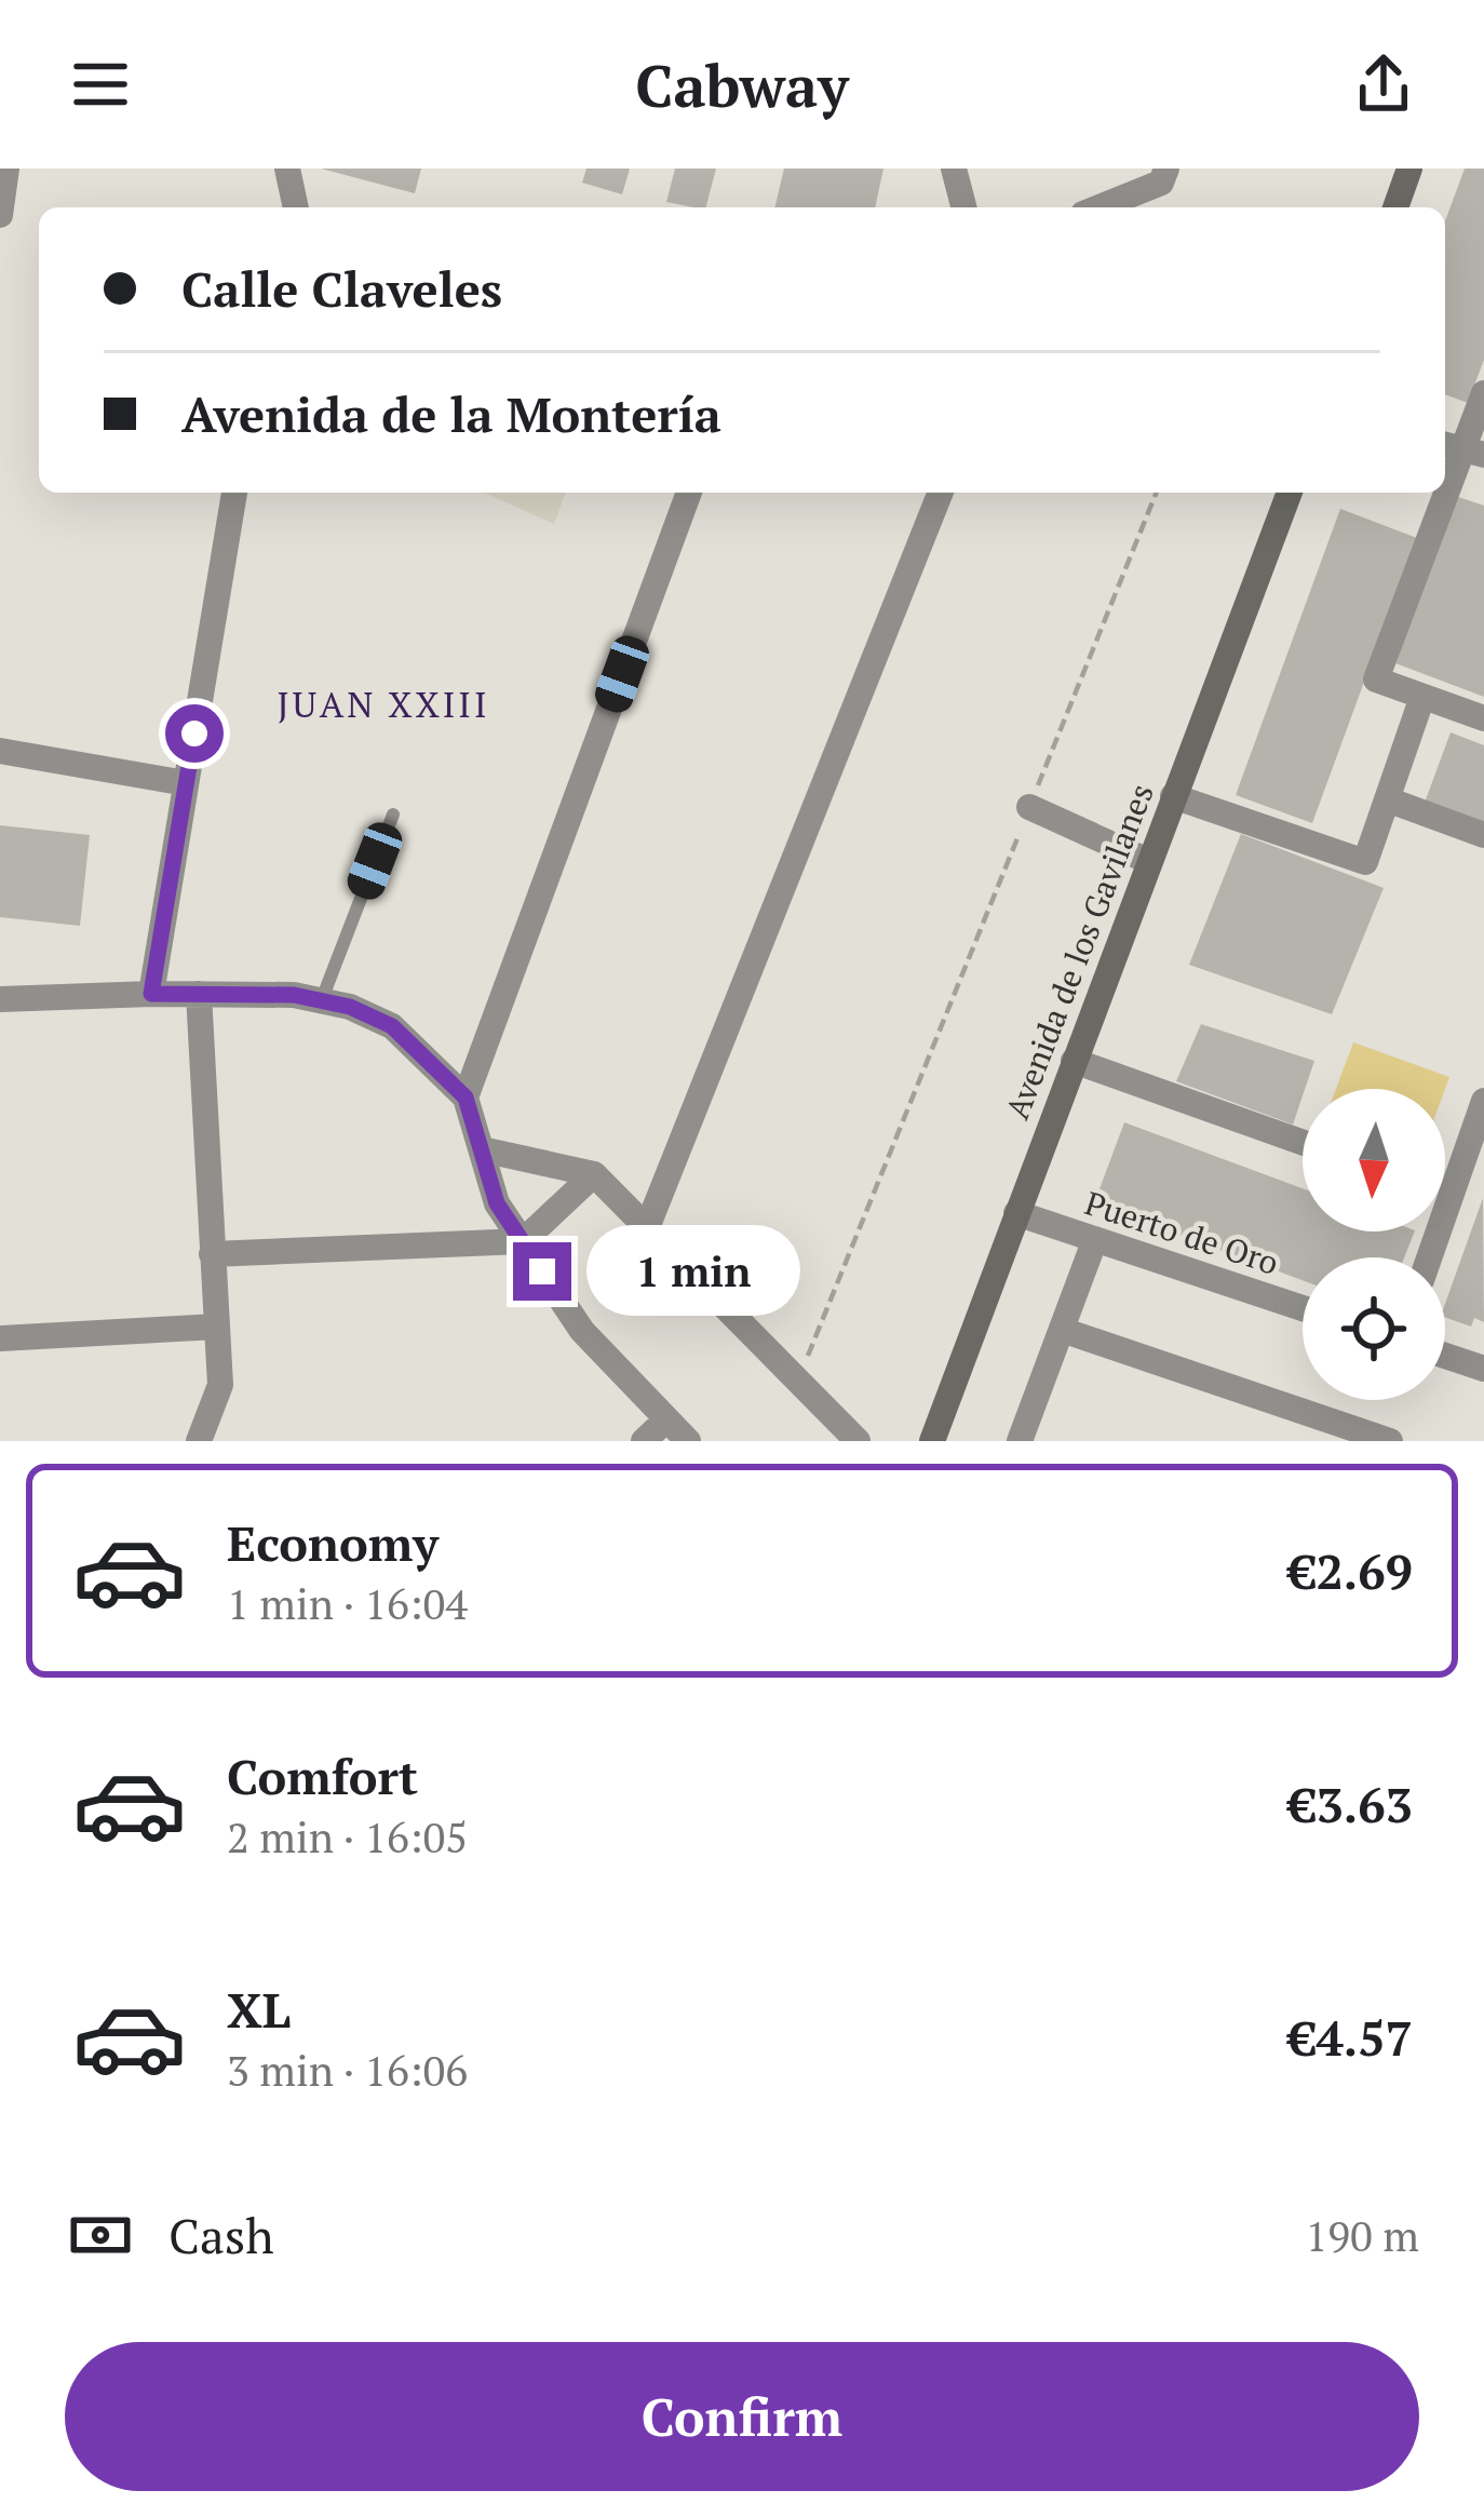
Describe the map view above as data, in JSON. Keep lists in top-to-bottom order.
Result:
{
  "streets": {
    "street": ["Avenida de los Gavilanes", "Puerto de Oro"]
  },
  "crossings": [
    ["Avenida de los Gavilanes", "Puerto de Oro"]
  ],
  "districts": ["JUAN XXIII"],
  "north": "bottom",
  "page": {
    "header": "Cabway",
    "banner": ["Calle Claveles", "Avenida de la Montería"],
    "bubble": "1 min",
    "list": [
      {
        "name": "Economy",
        "note": "1 min · 16:04",
        "value": "€2.69"
      },
      {
        "name": "Comfort",
        "note": "2 min · 16:05",
        "value": "€3.63"
      },
      {
        "name": "XL",
        "note": "3 min · 16:06",
        "value": "€4.57"
      }
    ],
    "pay": ["Cash", "190 m"],
    "buttons": "Confirm"
  }
}
